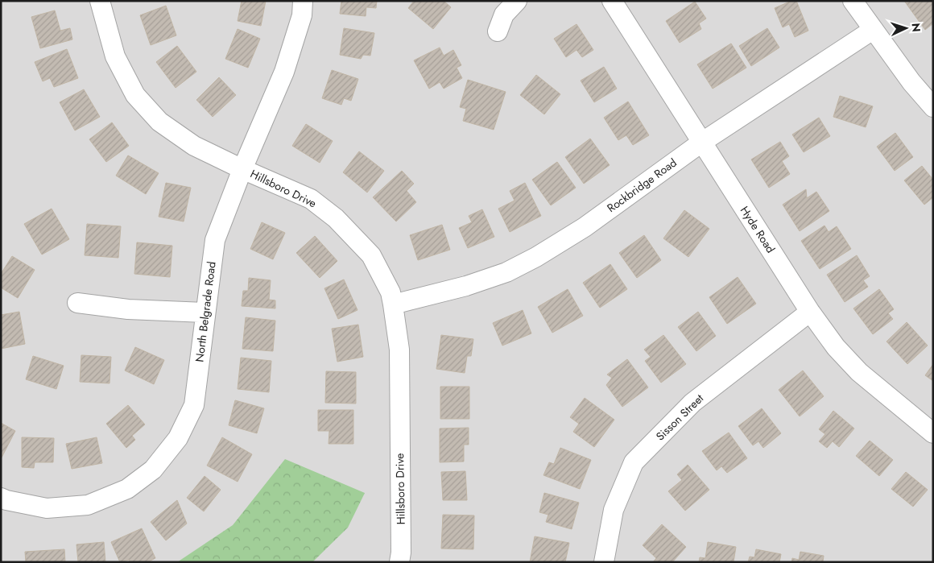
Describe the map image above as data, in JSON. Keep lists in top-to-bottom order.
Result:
{
  "streets": {
    "street": [
      "Rockbridge Road",
      "Hillsboro Drive",
      "Hyde Road",
      "North Belgrade Road",
      "Sisson Street"
    ]
  },
  "crossings": [
    ["Rockbridge Road", "Hillsboro Drive"],
    ["Rockbridge Road", "Hyde Road"],
    ["Hillsboro Drive", "North Belgrade Road"],
    ["Hyde Road", "Sisson Street"]
  ],
  "north": "right"
}
